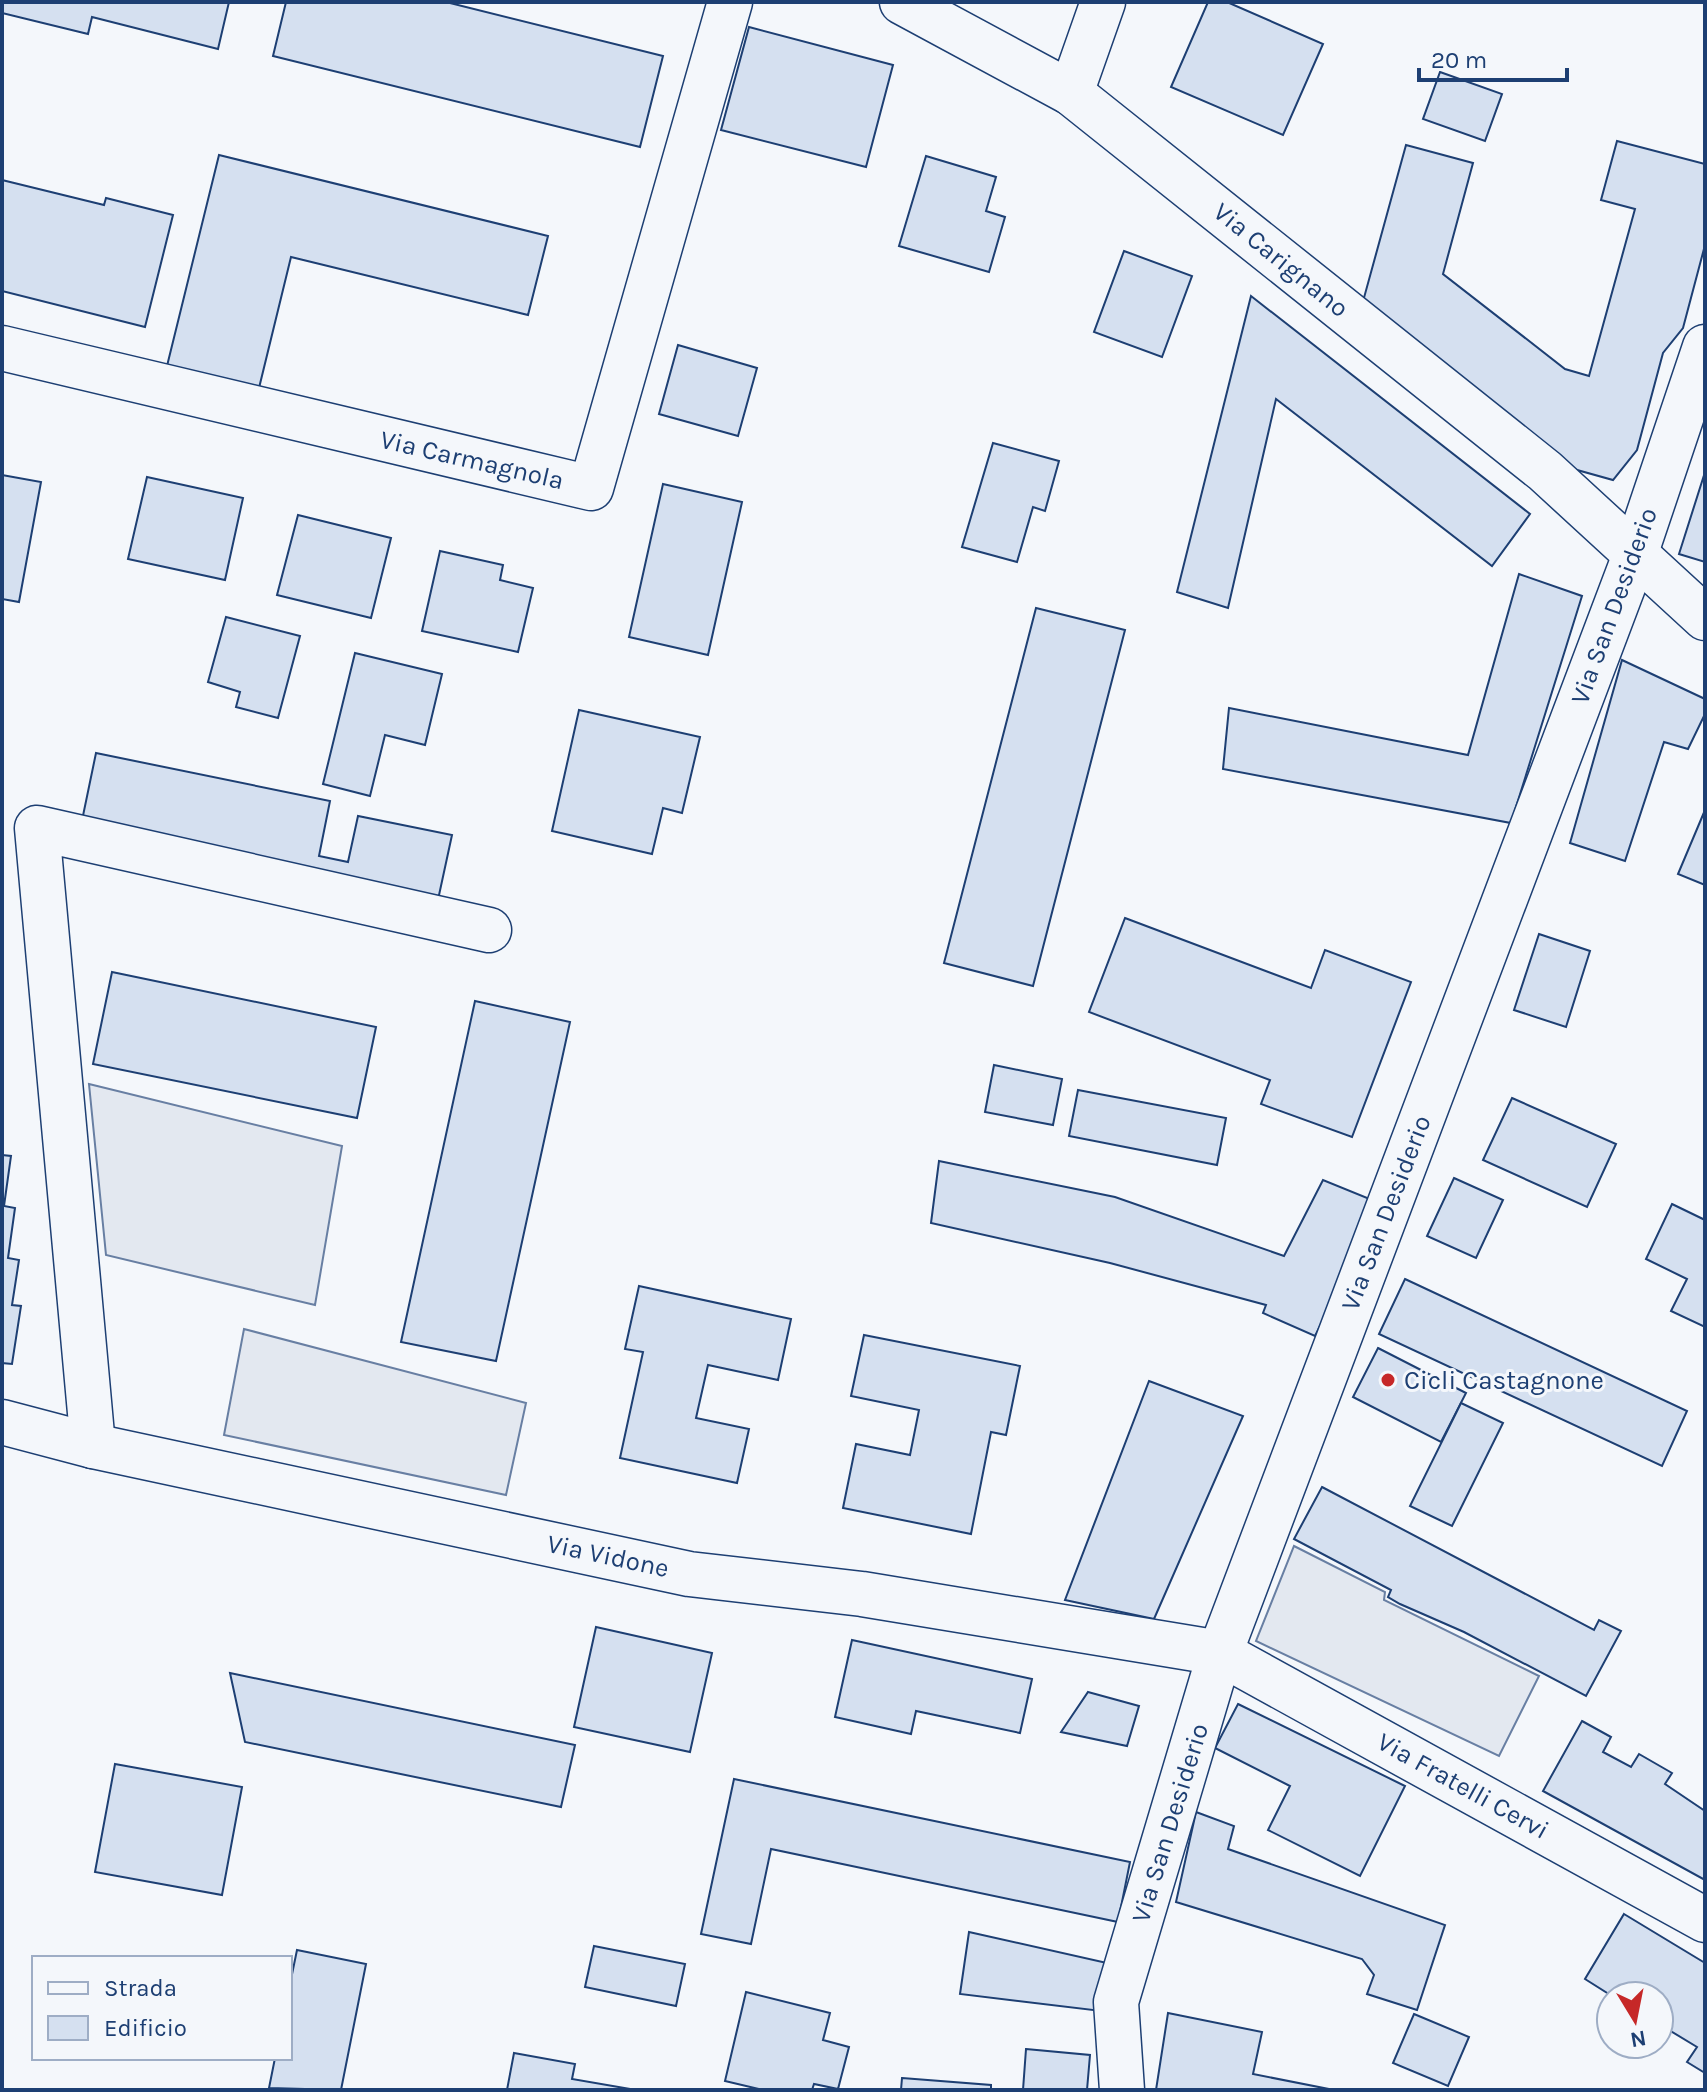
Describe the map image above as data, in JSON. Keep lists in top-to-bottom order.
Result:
{
  "streets": {
    "street": [
      "Via Carignano",
      "Via Carmagnola",
      "Via San Desiderio",
      "Via Vidone",
      "Via Fratelli Cervi"
    ]
  },
  "crossings": [
    ["Via Carignano", "Via San Desiderio"],
    ["Via San Desiderio", "Via Vidone"],
    ["Via San Desiderio", "Via Fratelli Cervi"],
    ["Via Vidone", "Via Fratelli Cervi"]
  ],
  "places": ["Cicli Castagnone"],
  "legend": ["Strada", "Edificio"],
  "scale_bar": "20 m",
  "north": "bottom"
}
